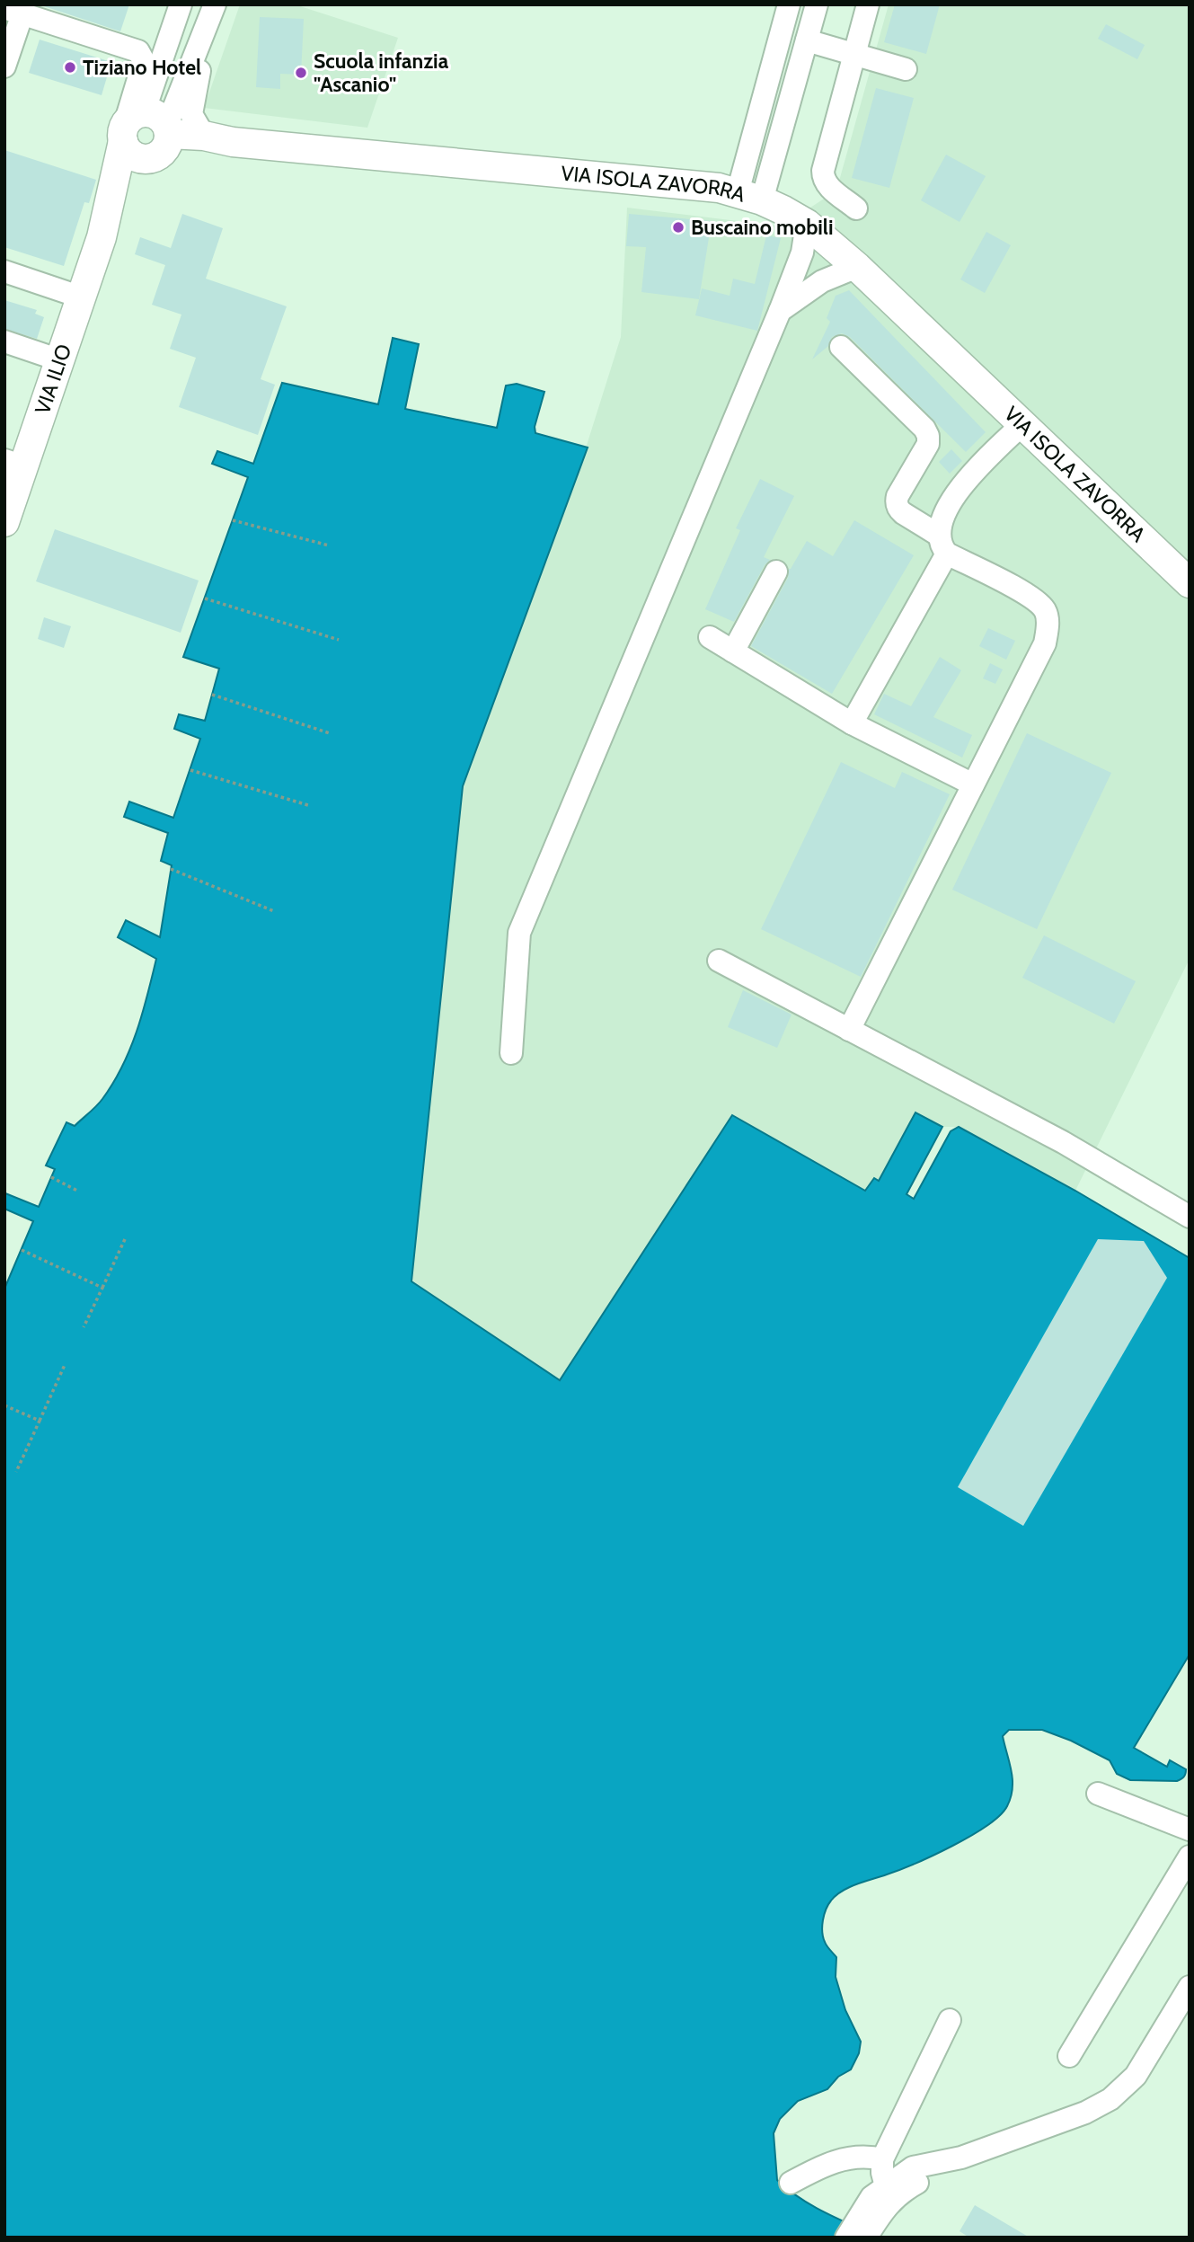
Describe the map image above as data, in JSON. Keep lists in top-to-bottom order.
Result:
{
  "streets": {
    "main road": ["VIA ISOLA ZAVORRA", "VIA ILIO"]
  },
  "crossings": [
    ["VIA ISOLA ZAVORRA", "VIA ILIO"]
  ],
  "places": ["Tiziano Hotel", "Scuola infanzia \"Ascanio\"", "Buscaino mobili"]
}
